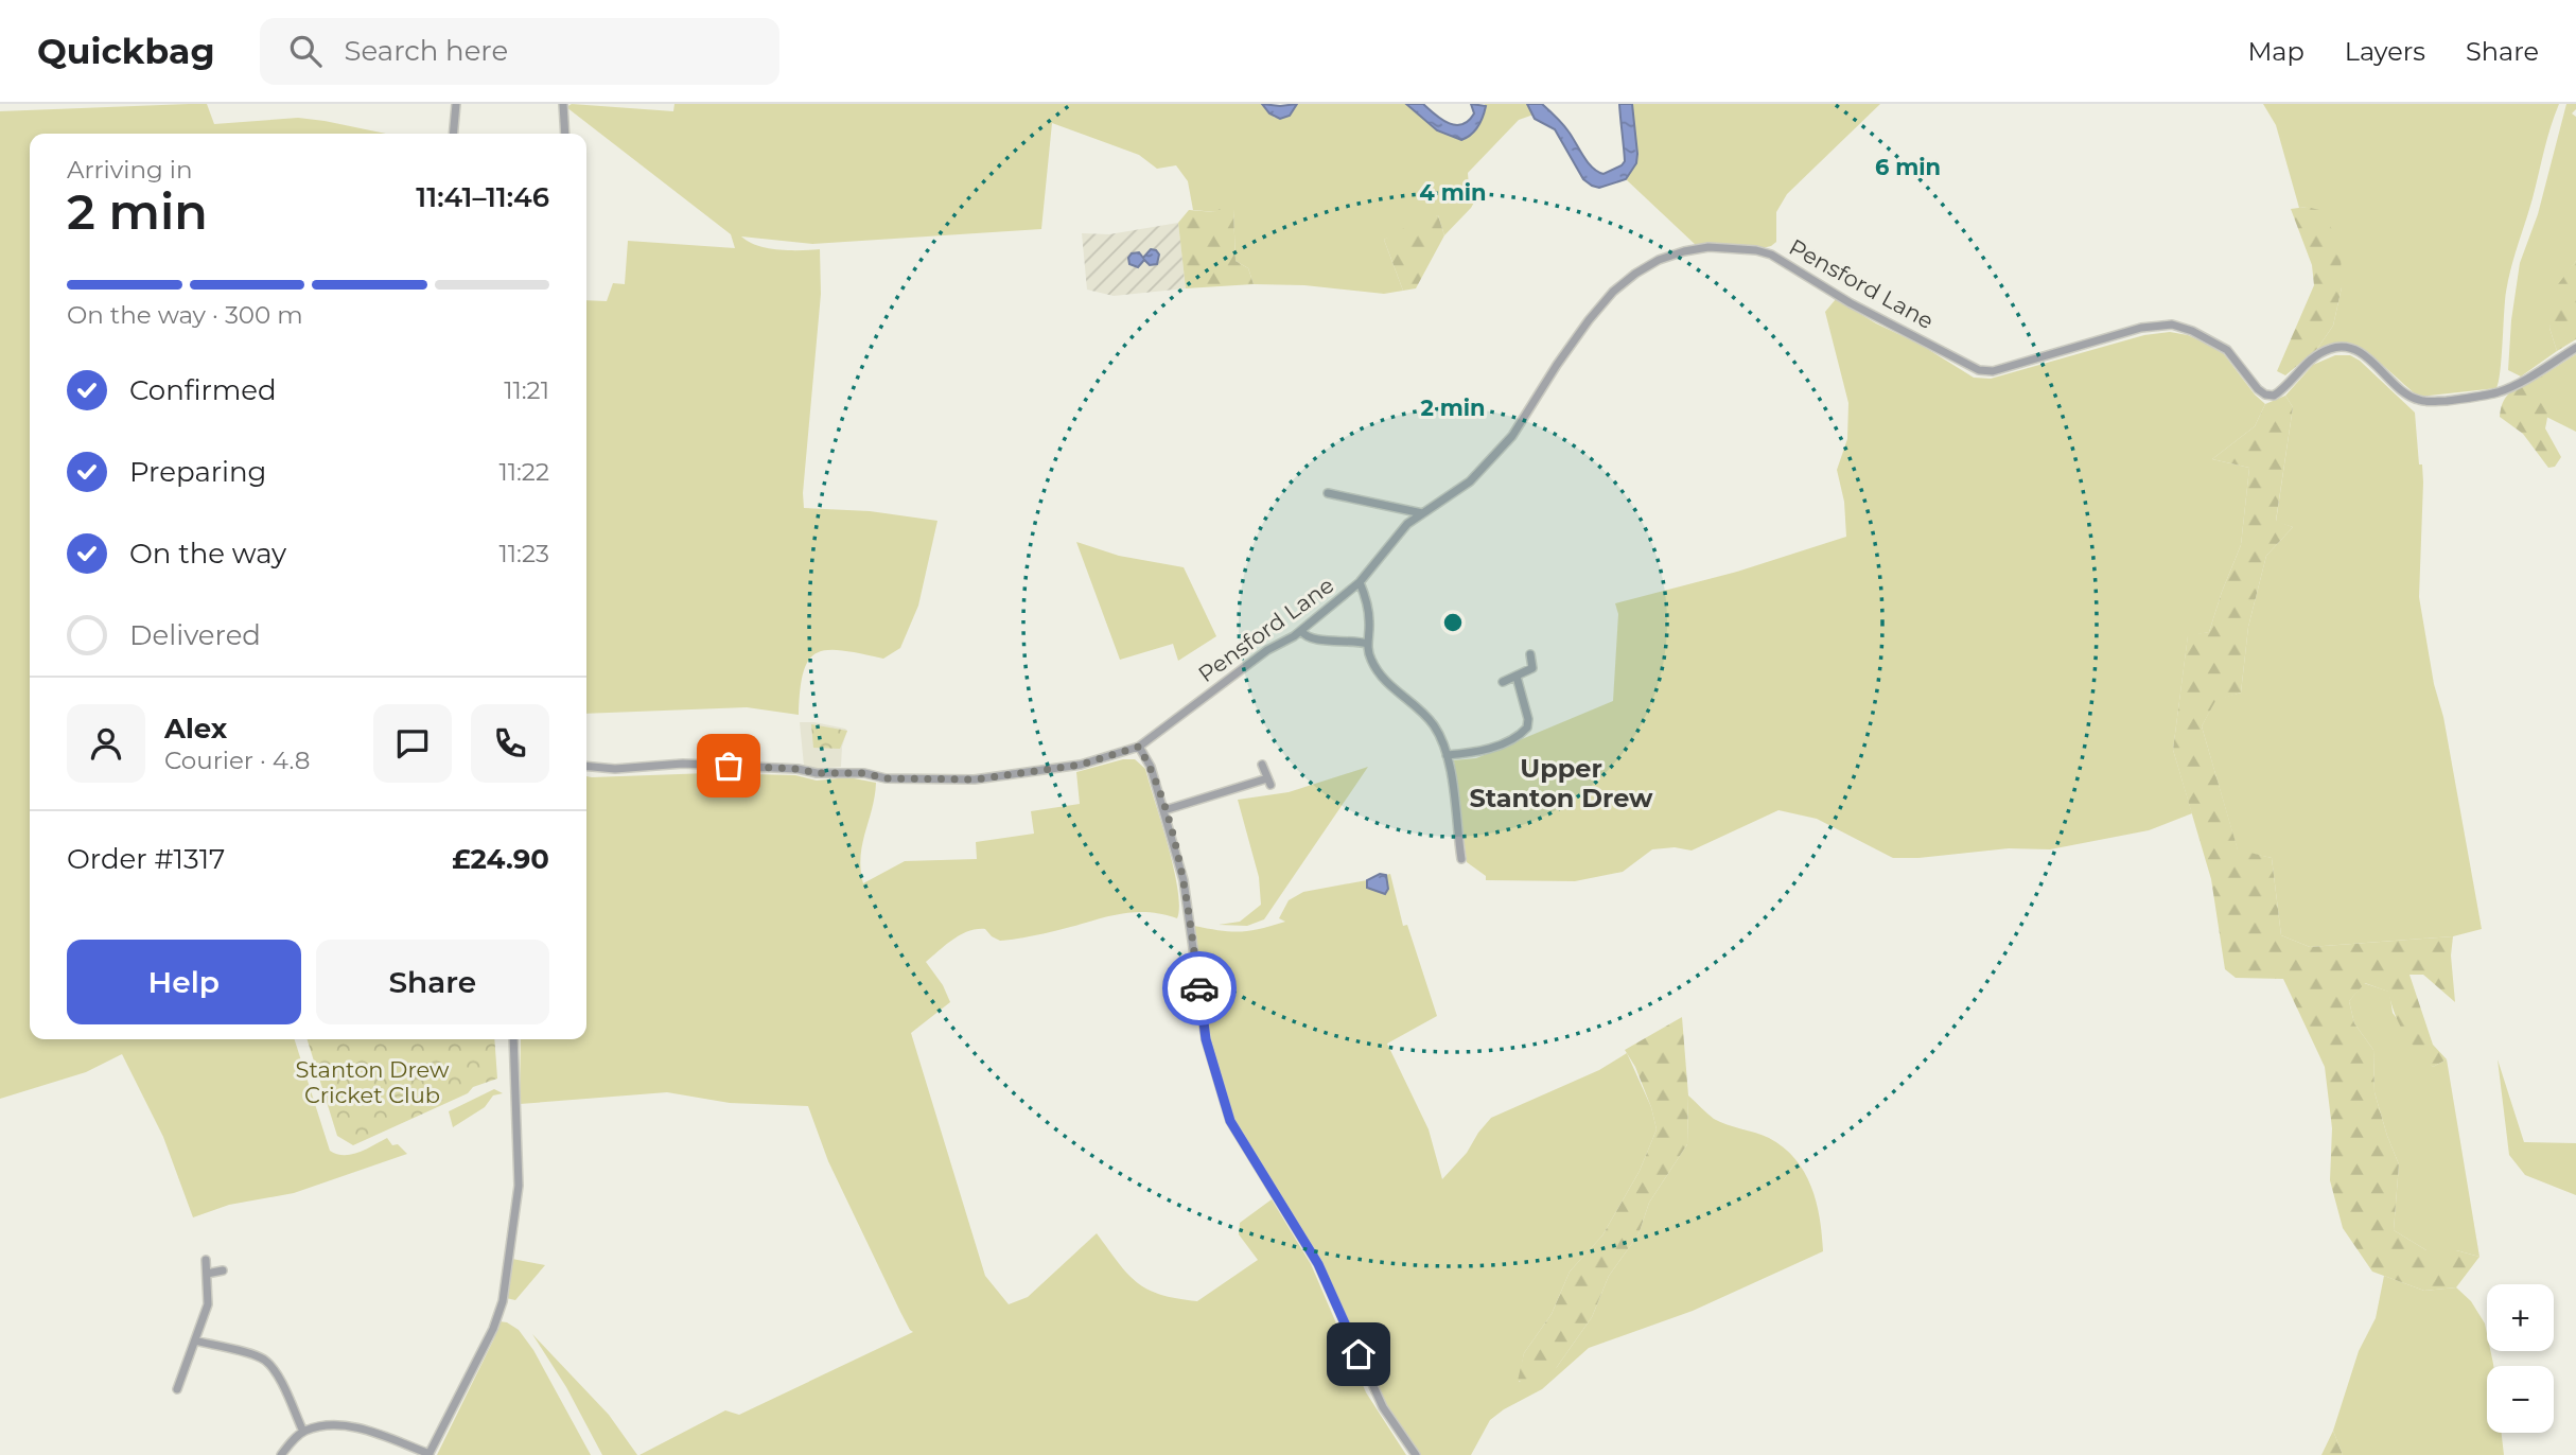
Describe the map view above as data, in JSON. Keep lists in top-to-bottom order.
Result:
{
  "streets": {
    "street": ["Pensford Lane"]
  },
  "districts": ["Upper Stanton Drew"],
  "parks": ["Stanton Drew Cricket Club"],
  "page": {
    "header": "Quickbag",
    "search": "Search here",
    "nav": ["Map", "Layers", "Share"],
    "heading": ["2 min", "Arriving in", "11:41–11:46"],
    "panel": [
      "Alex",
      "Courier · 4.8",
      "Order #1317",
      "£24.90"
    ],
    "bar": "On the way · 300 m",
    "list": [
      ["Confirmed", "11:21"],
      ["Preparing", "11:22"],
      ["On the way", "11:23"],
      "Delivered"
    ],
    "buttons": ["Help", "Share"],
    "map_buttons": ["+", "−"]
  },
  "rings": ["6 min", "4 min", "2 min"]
}
